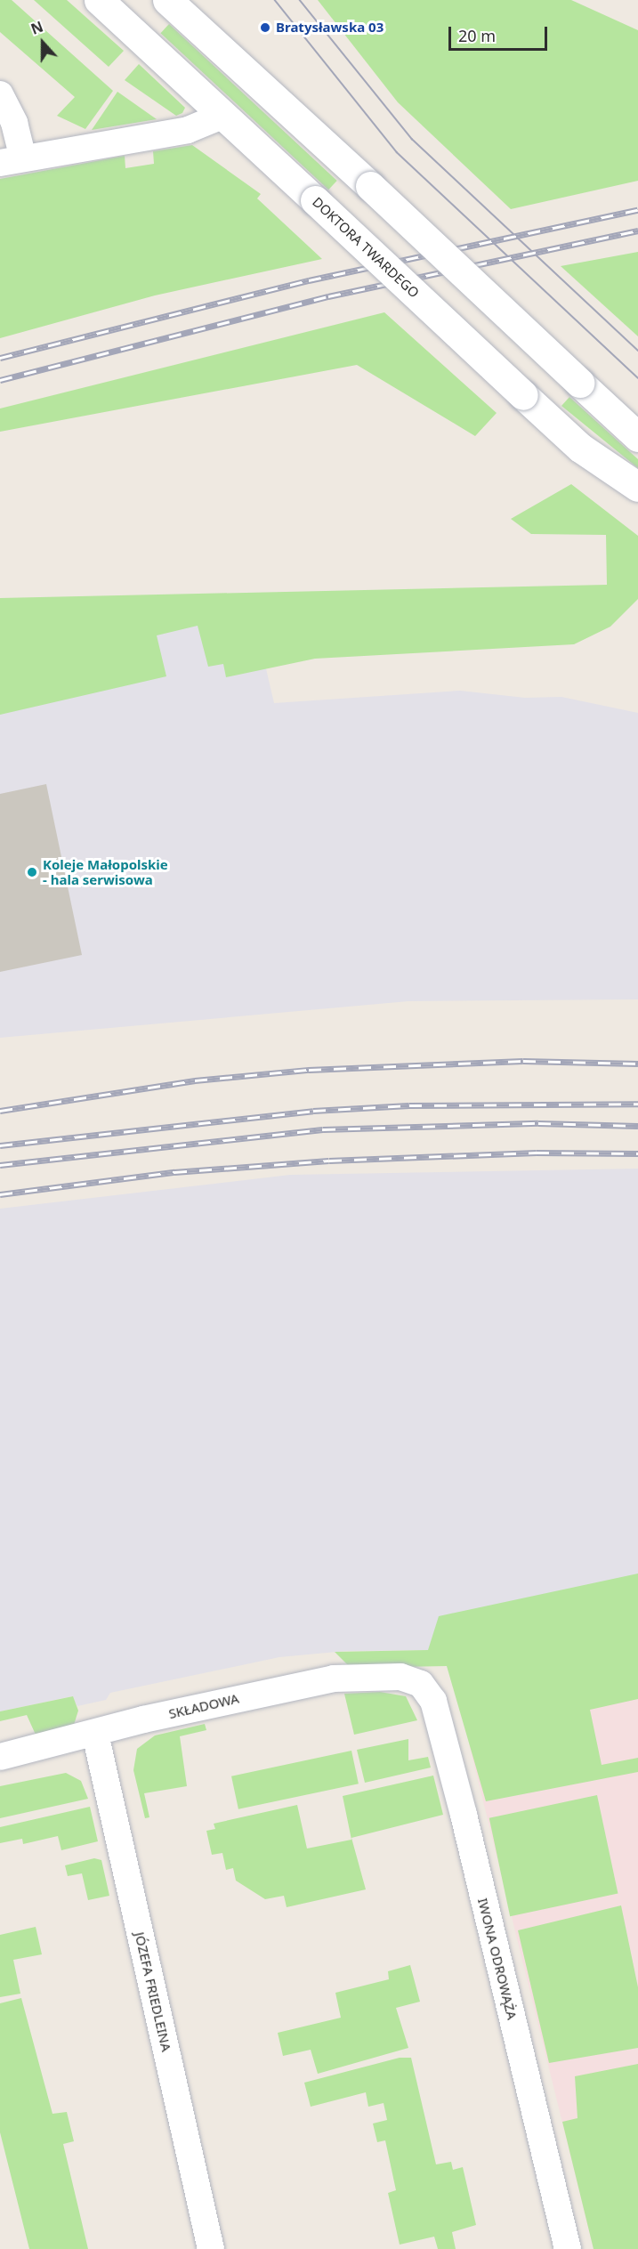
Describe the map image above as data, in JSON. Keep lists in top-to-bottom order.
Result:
{
  "streets": {
    "street": [
      "DOKTORA TWARDEGO",
      "SKŁADOWA",
      "IWONA ODROWĄŻA",
      "JÓZEFA FRIEDLEINA"
    ]
  },
  "crossings": [
    ["SKŁADOWA", "IWONA ODROWĄŻA"],
    ["SKŁADOWA", "JÓZEFA FRIEDLEINA"]
  ],
  "places": ["Bratysławska 03", "Koleje Małopolskie - hala serwisowa"],
  "scale_bar": "20 m",
  "north": "top"
}
